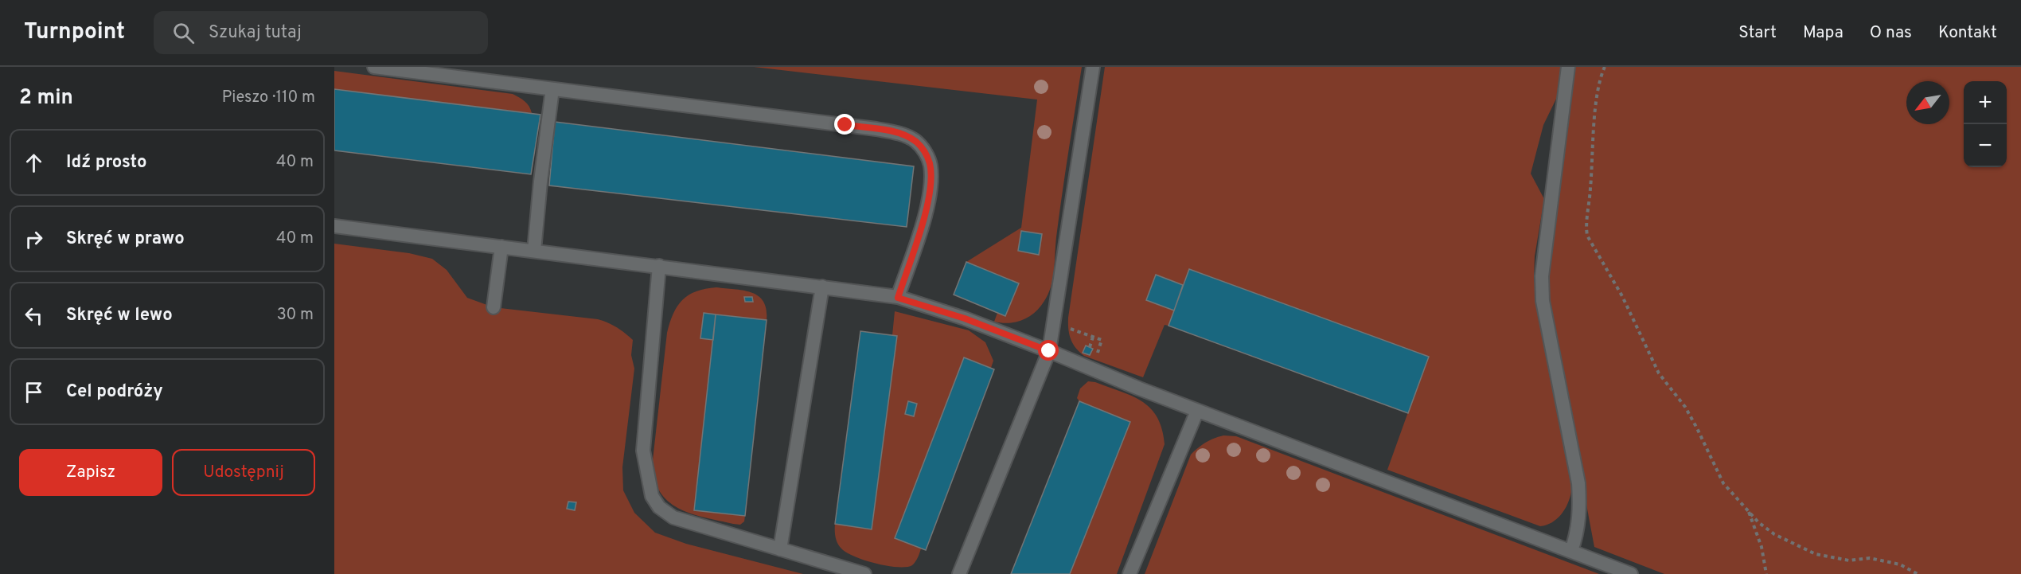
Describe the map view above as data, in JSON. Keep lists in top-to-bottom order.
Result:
{
  "north": "bottom left",
  "page": {
    "header": "Turnpoint",
    "search": "Szukaj tutaj",
    "nav": [
      "Start",
      "Mapa",
      "O nas",
      "Kontakt"
    ],
    "heading": ["2 min", "Pieszo · 110 m"],
    "map_buttons": ["+", "−"],
    "list": [
      ["Idź prosto", "40 m"],
      ["Skręć w prawo", "40 m"],
      ["Skręć w lewo", "30 m"],
      "Cel podróży"
    ],
    "buttons": ["Zapisz", "Udostępnij"]
  }
}
